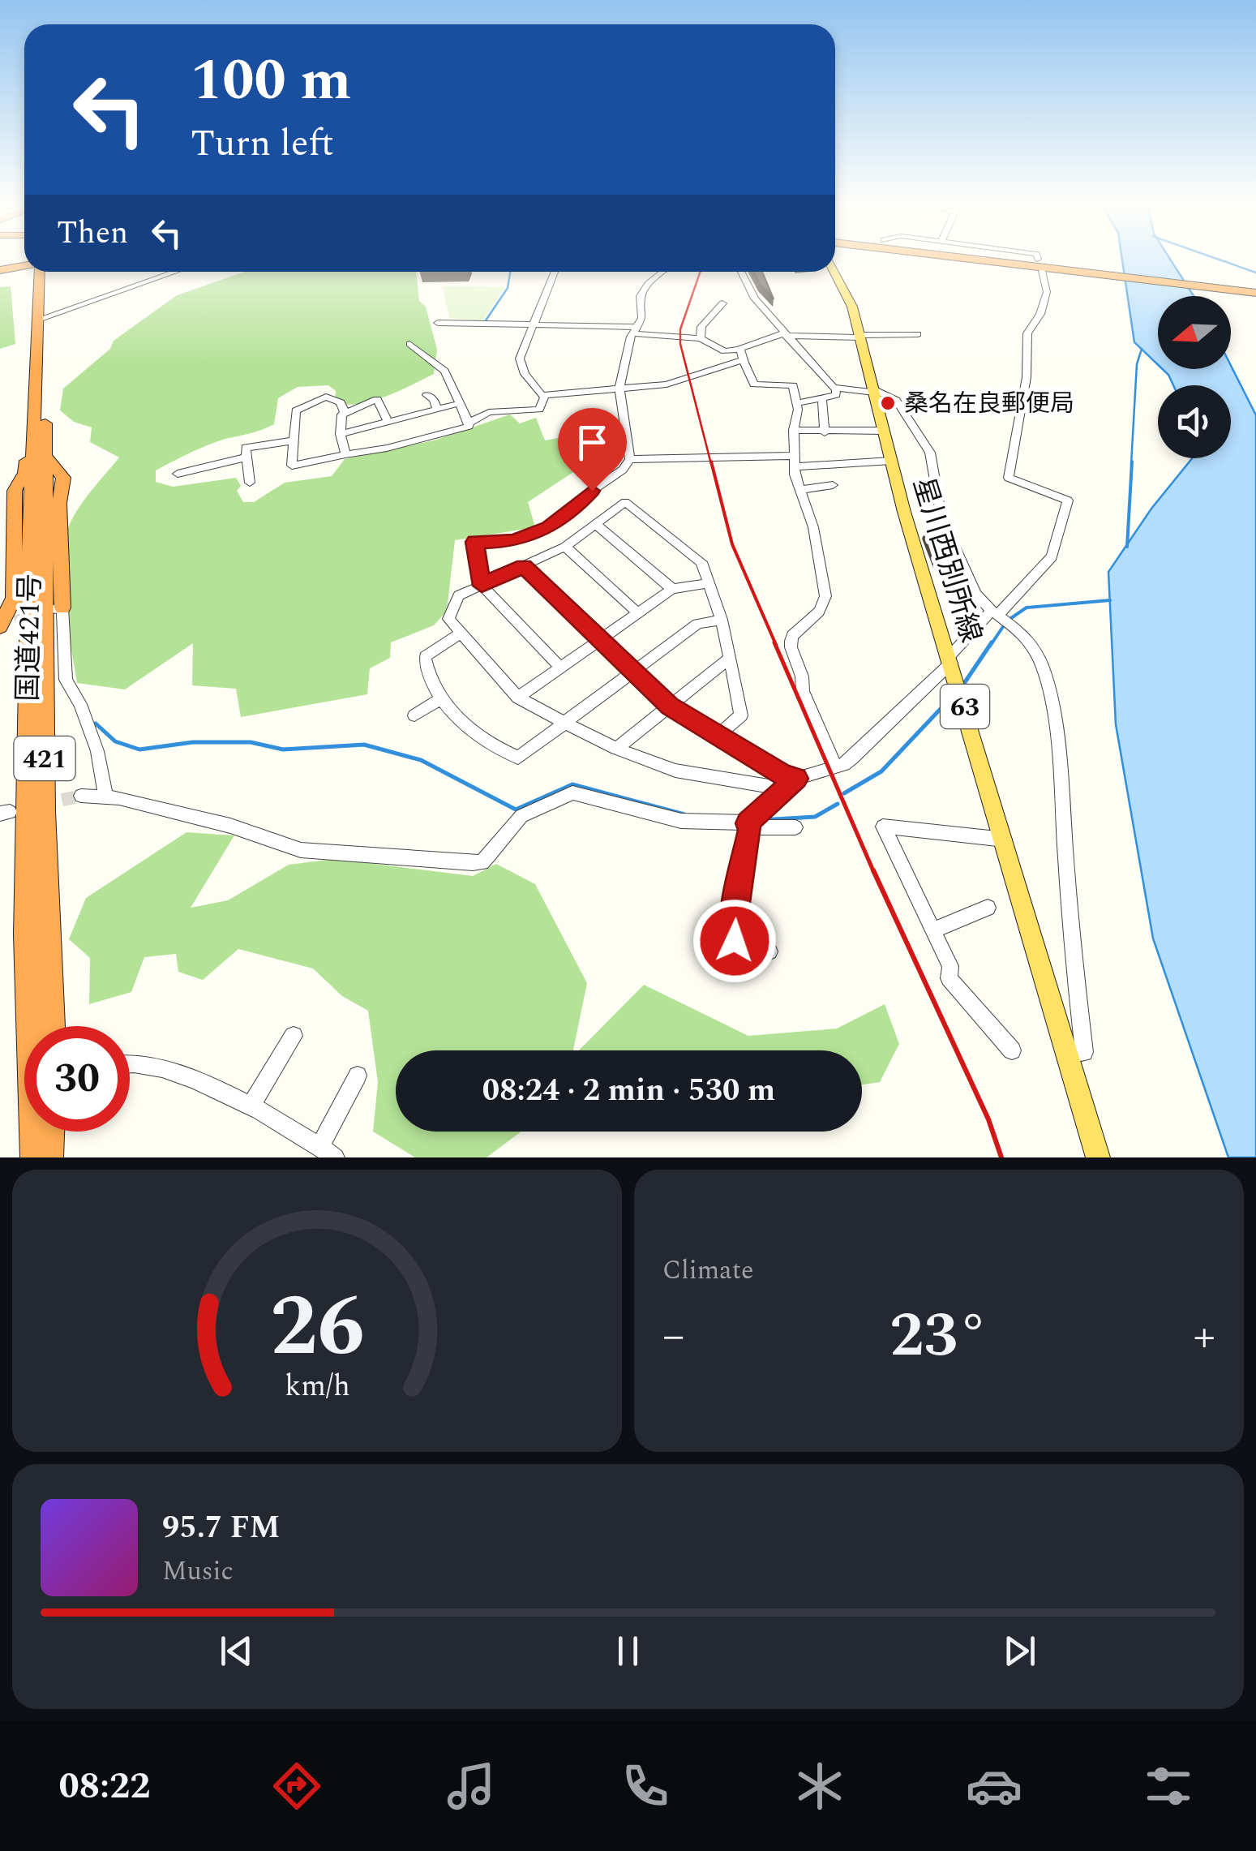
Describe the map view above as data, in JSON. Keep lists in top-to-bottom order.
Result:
{
  "streets": {
    "highway": ["国道421号", "421"],
    "main road": ["星川西別所線", "63"]
  },
  "places": ["桑名在良郵便局"],
  "north": "left",
  "page": {
    "turn": ["100 m", "Turn left"],
    "then": "Then",
    "limit": "30",
    "trip": "08:24 · 2 min · 530 m",
    "tile": "Climate",
    "heat": ["−", "23°", "+"],
    "song": ["95.7 FM", "Music"],
    "tabs": "08:22",
    "gauge": ["26", "km/h"]
  }
}
